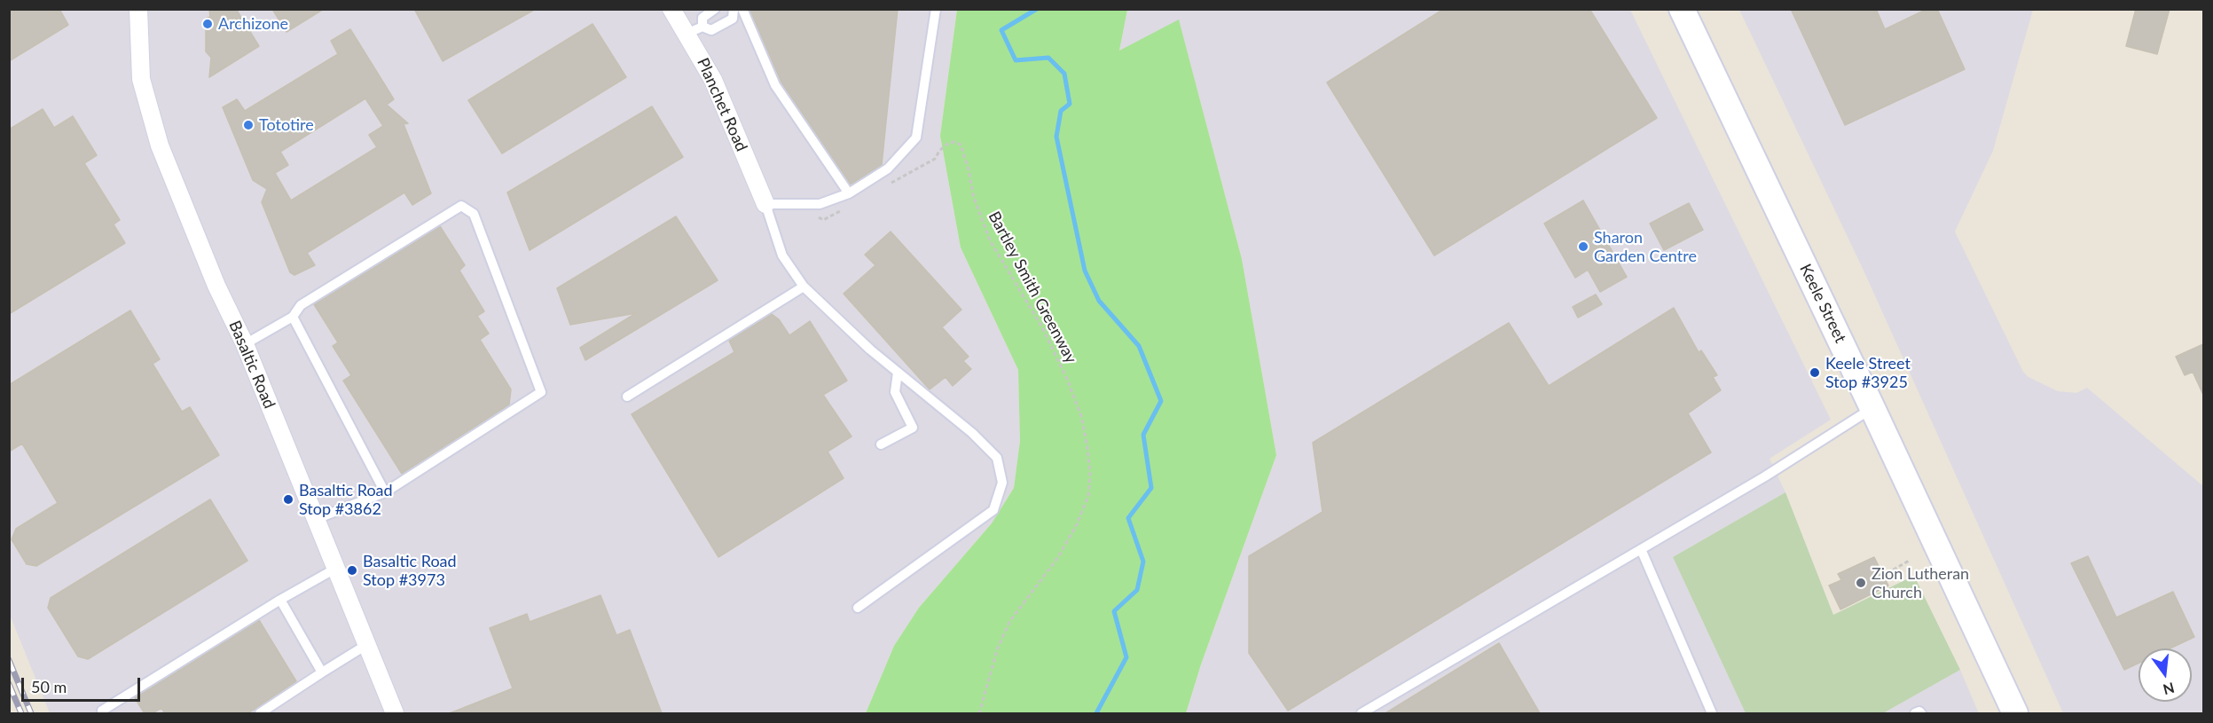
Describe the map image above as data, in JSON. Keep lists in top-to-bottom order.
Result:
{
  "streets": {
    "main road": ["Keele Street"],
    "street": ["Planchet Road", "Basaltic Road"],
    "path": ["Bartley Smith Greenway"]
  },
  "places": [
    "Archizone",
    "Tototire",
    "Sharon Garden Centre",
    "Keele Street Stop #3925",
    "Basaltic Road Stop #3862",
    "Basaltic Road Stop #3973",
    "Zion Lutheran Church"
  ],
  "scale_bar": "50 m",
  "north": "bottom"
}
